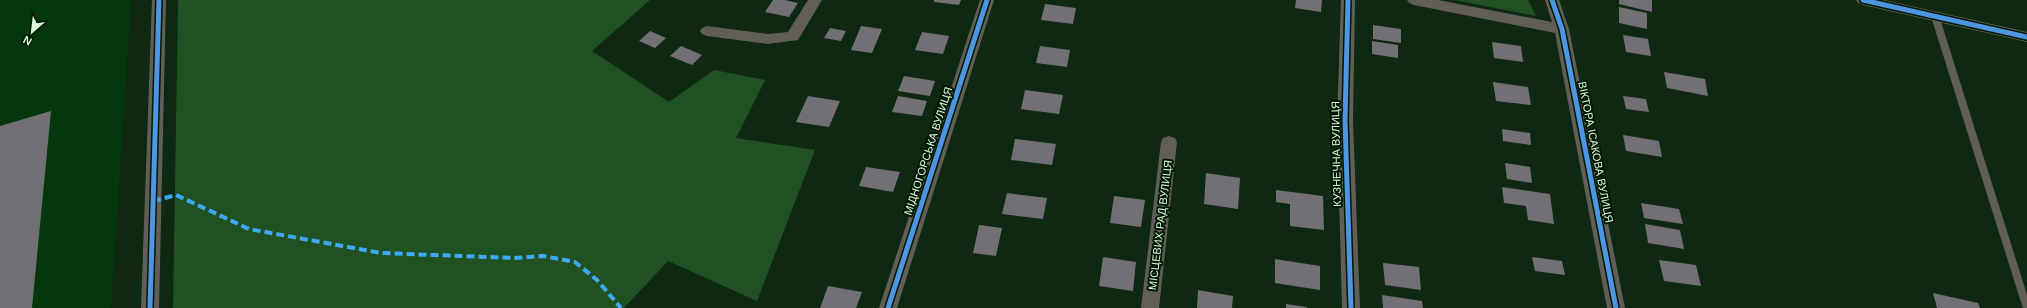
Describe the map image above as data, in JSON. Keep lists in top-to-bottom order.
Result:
{
  "streets": {
    "street": [
      "МІДНОГОРСЬКА ВУЛИЦЯ",
      "ВІКТОРА ІСАКОВА ВУЛИЦЯ",
      "КУЗНЕЧНА ВУЛИЦЯ",
      "МІСЦЕВИХ РАД ВУЛИЦЯ"
    ]
  },
  "north": "bottom left"
}
